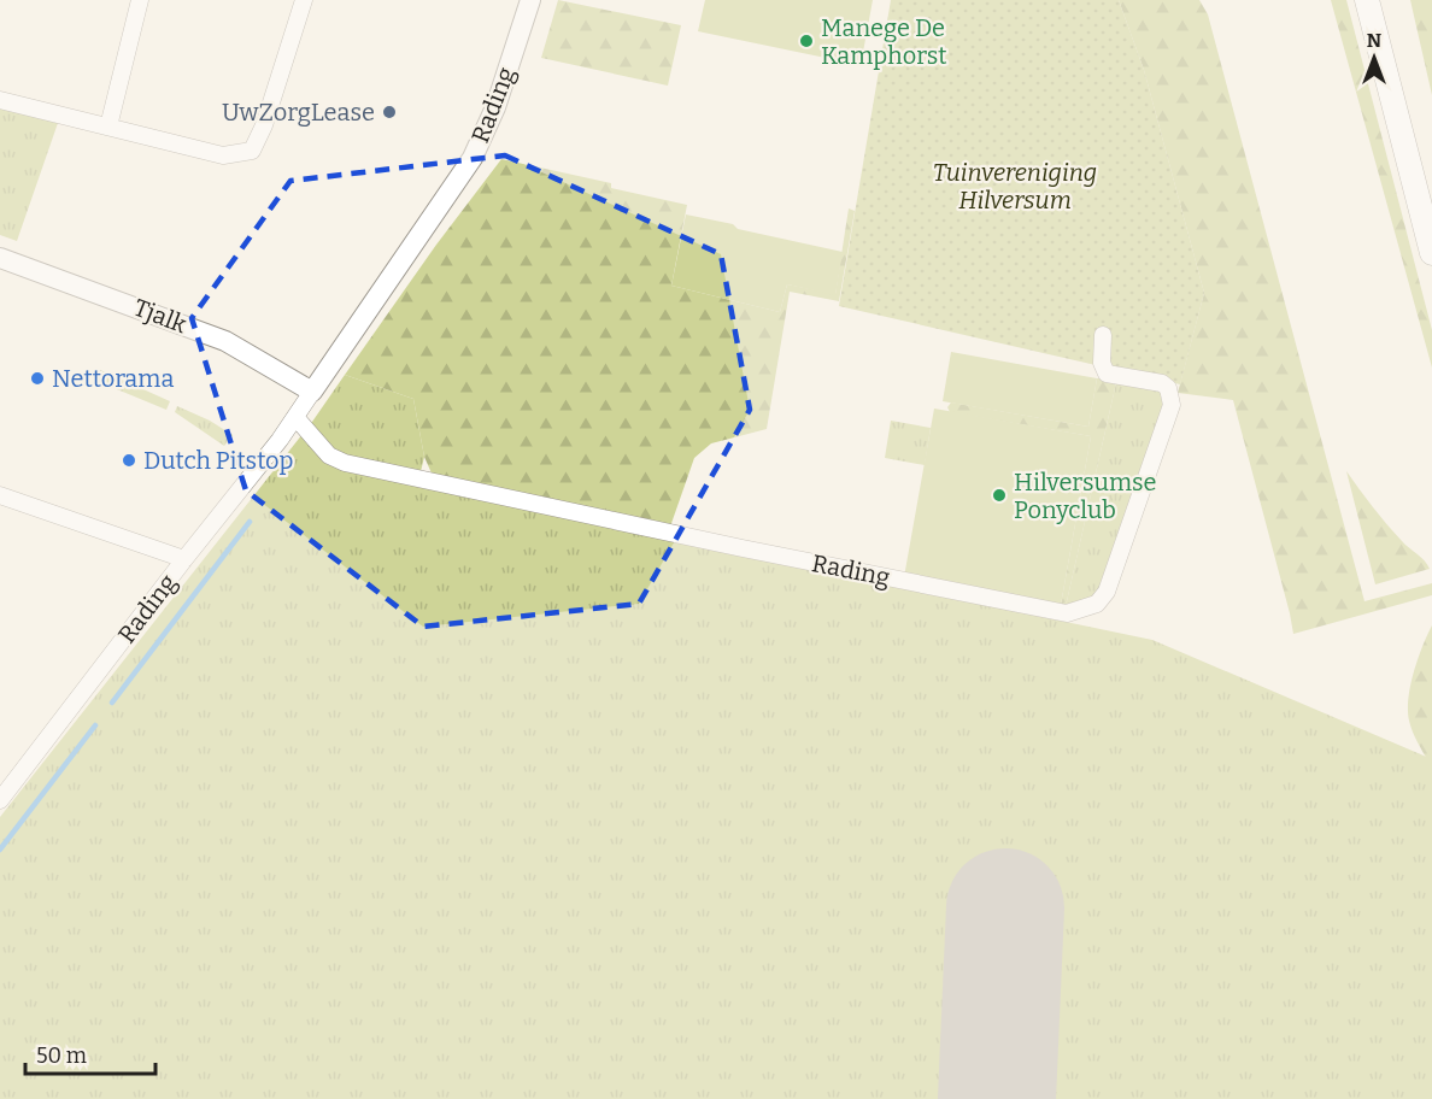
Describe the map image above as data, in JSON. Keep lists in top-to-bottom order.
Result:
{
  "streets": {
    "street": ["Rading", "Tjalk"]
  },
  "crossings": [
    ["Rading", "Tjalk"]
  ],
  "parks": ["Tuinvereniging Hilversum"],
  "places": [
    "Manege De Kamphorst",
    "UwZorgLease",
    "Nettorama",
    "Dutch Pitstop",
    "Hilversumse Ponyclub"
  ],
  "scale_bar": "50 m",
  "north": "top"
}
